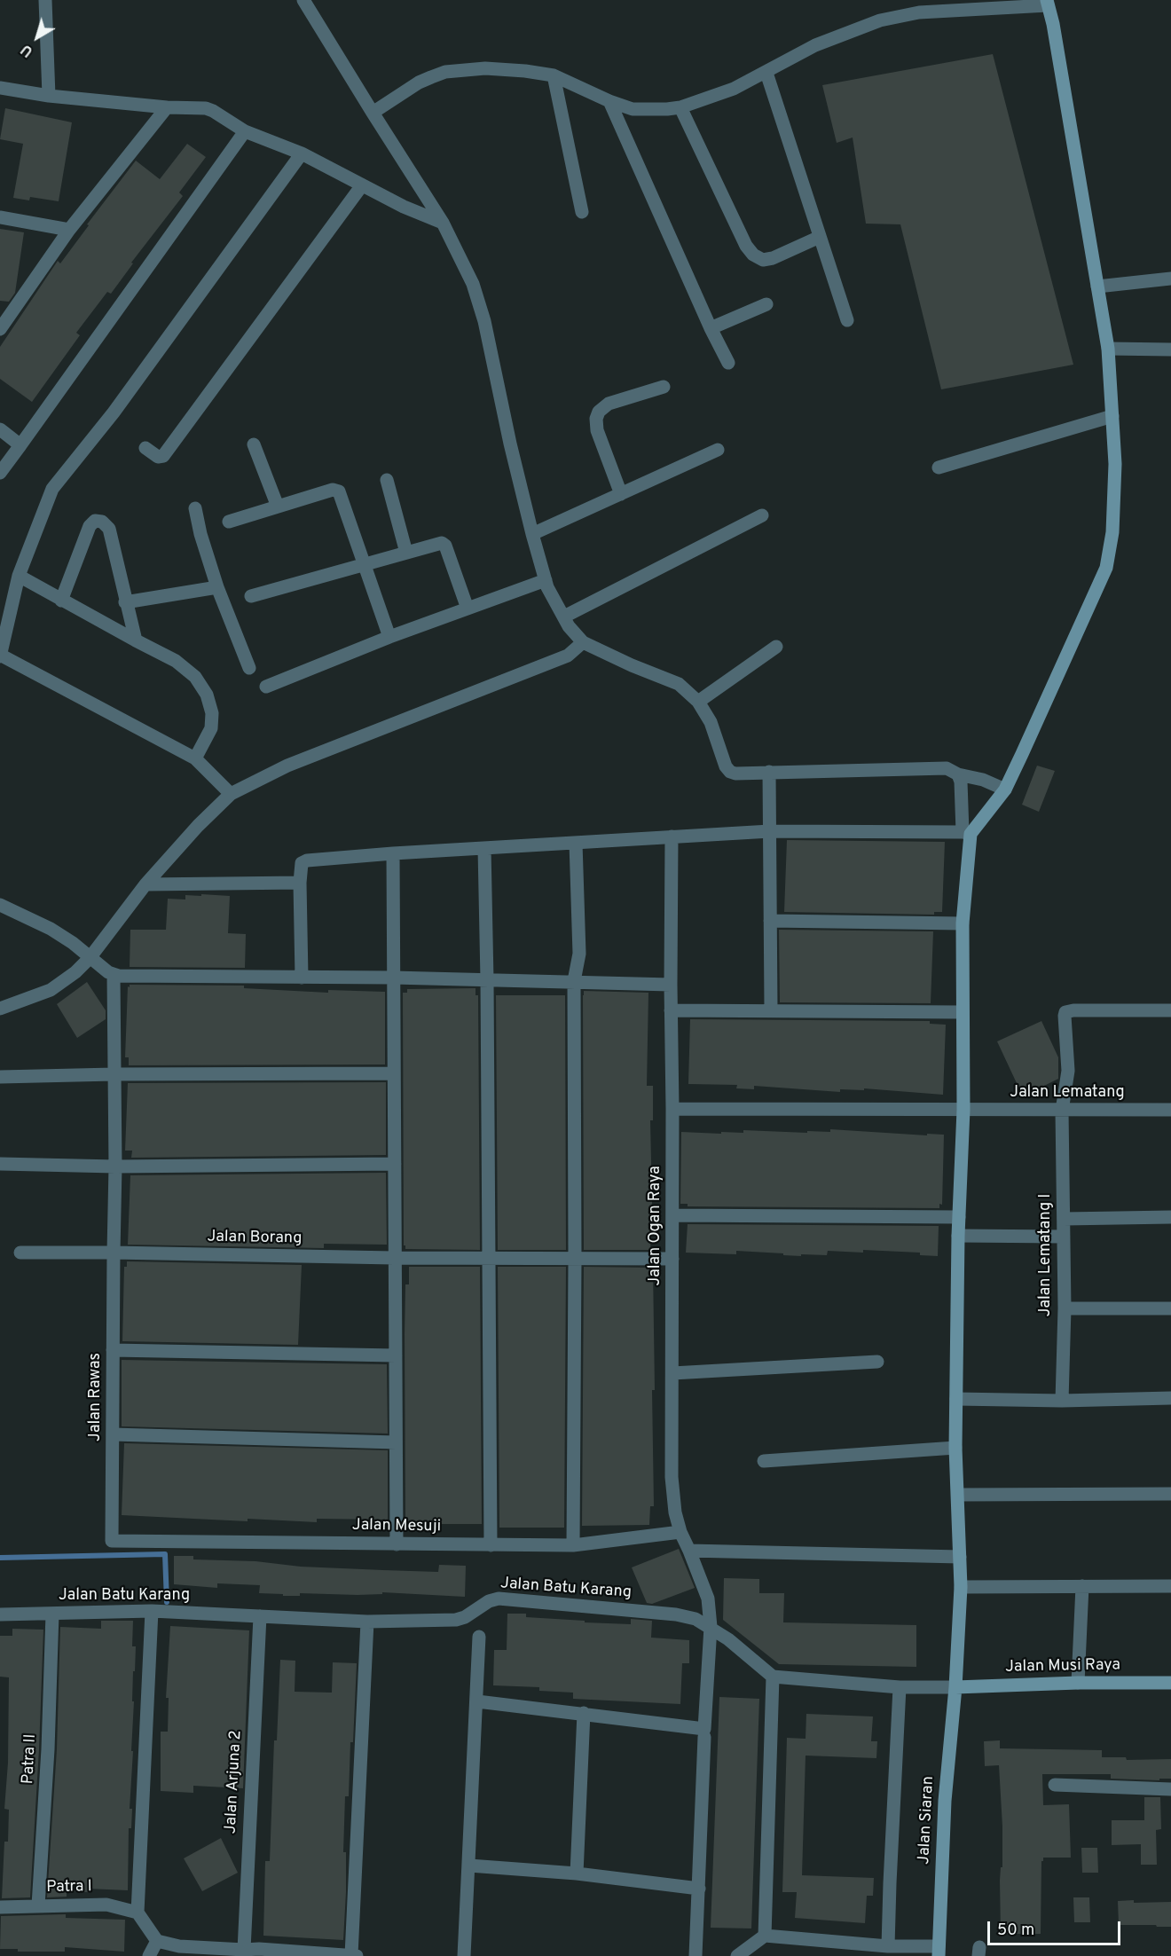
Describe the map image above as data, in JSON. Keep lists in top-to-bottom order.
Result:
{
  "streets": {
    "street": [
      "Jalan Lematang",
      "Jalan Ogan Raya",
      "Jalan Borang",
      "Jalan Lematang I",
      "Jalan Rawas",
      "Jalan Mesuji",
      "Jalan Batu Karang",
      "Jalan Musi Raya",
      "Patra II",
      "Jalan Arjuna 2",
      "Jalan Siaran",
      "Patra I"
    ]
  },
  "crossings": [
    ["Jalan Lematang", "Jalan Lematang I"],
    ["Jalan Lematang", "Jalan Siaran"],
    ["Jalan Ogan Raya", "Jalan Borang"],
    ["Jalan Ogan Raya", "Jalan Mesuji"],
    ["Jalan Ogan Raya", "Jalan Batu Karang"],
    ["Jalan Borang", "Jalan Rawas"],
    ["Jalan Rawas", "Jalan Mesuji"],
    ["Jalan Batu Karang", "Patra II"],
    ["Jalan Batu Karang", "Jalan Arjuna 2"],
    ["Jalan Musi Raya", "Jalan Siaran"],
    ["Patra II", "Patra I"]
  ],
  "scale_bar": "50 m",
  "north": "bottom left"
}
